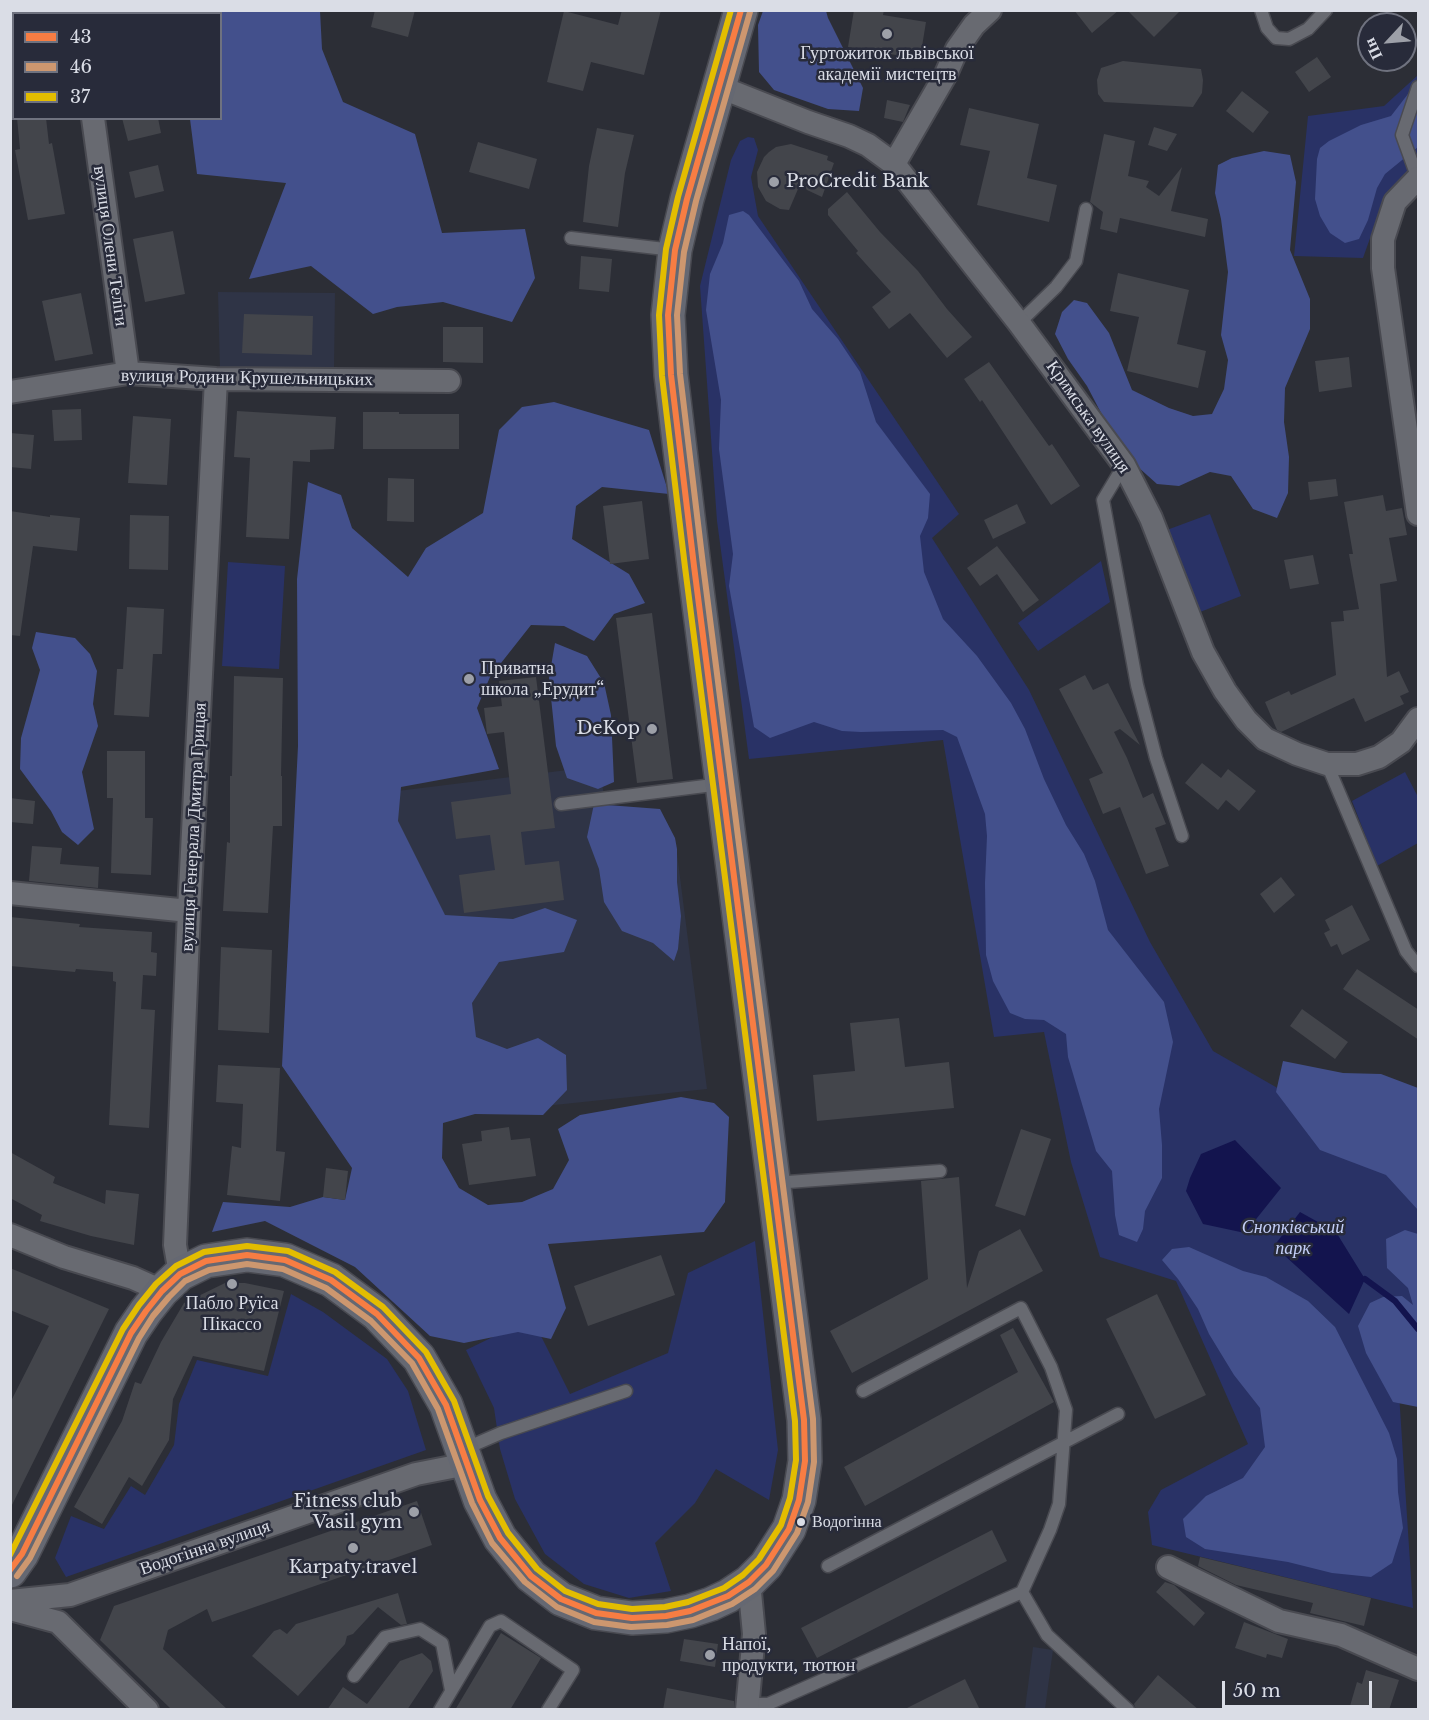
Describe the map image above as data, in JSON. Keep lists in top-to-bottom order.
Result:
{
  "streets": {
    "street": [
      "вулиця Олени Теліги",
      "вулиця Родини Крушельницьких",
      "Кримська вулиця",
      "вулиця Генерала Дмитра Грицая",
      "Водогінна вулиця"
    ]
  },
  "crossings": [
    ["вулиця Олени Теліги", "вулиця Родини Крушельницьких"],
    ["вулиця Родини Крушельницьких", "вулиця Генерала Дмитра Грицая"]
  ],
  "parks": ["Снопківський парк"],
  "places": [
    "Гуртожиток львівської академії мистецтв",
    "ProCredit Bank",
    "Приватна школа „Ерудит“",
    "DeKop",
    "Пабло Руїса Пікассо",
    "Fitness club Vasil gym",
    "Водогінна",
    "Karpaty.travel",
    "Напої, продукти, тютюн"
  ],
  "lines": ["transit line 43", "transit line 37", "transit line 46"],
  "legend": ["43", "46", "37"],
  "scale_bar": "50 m",
  "north": "bottom left"
}
